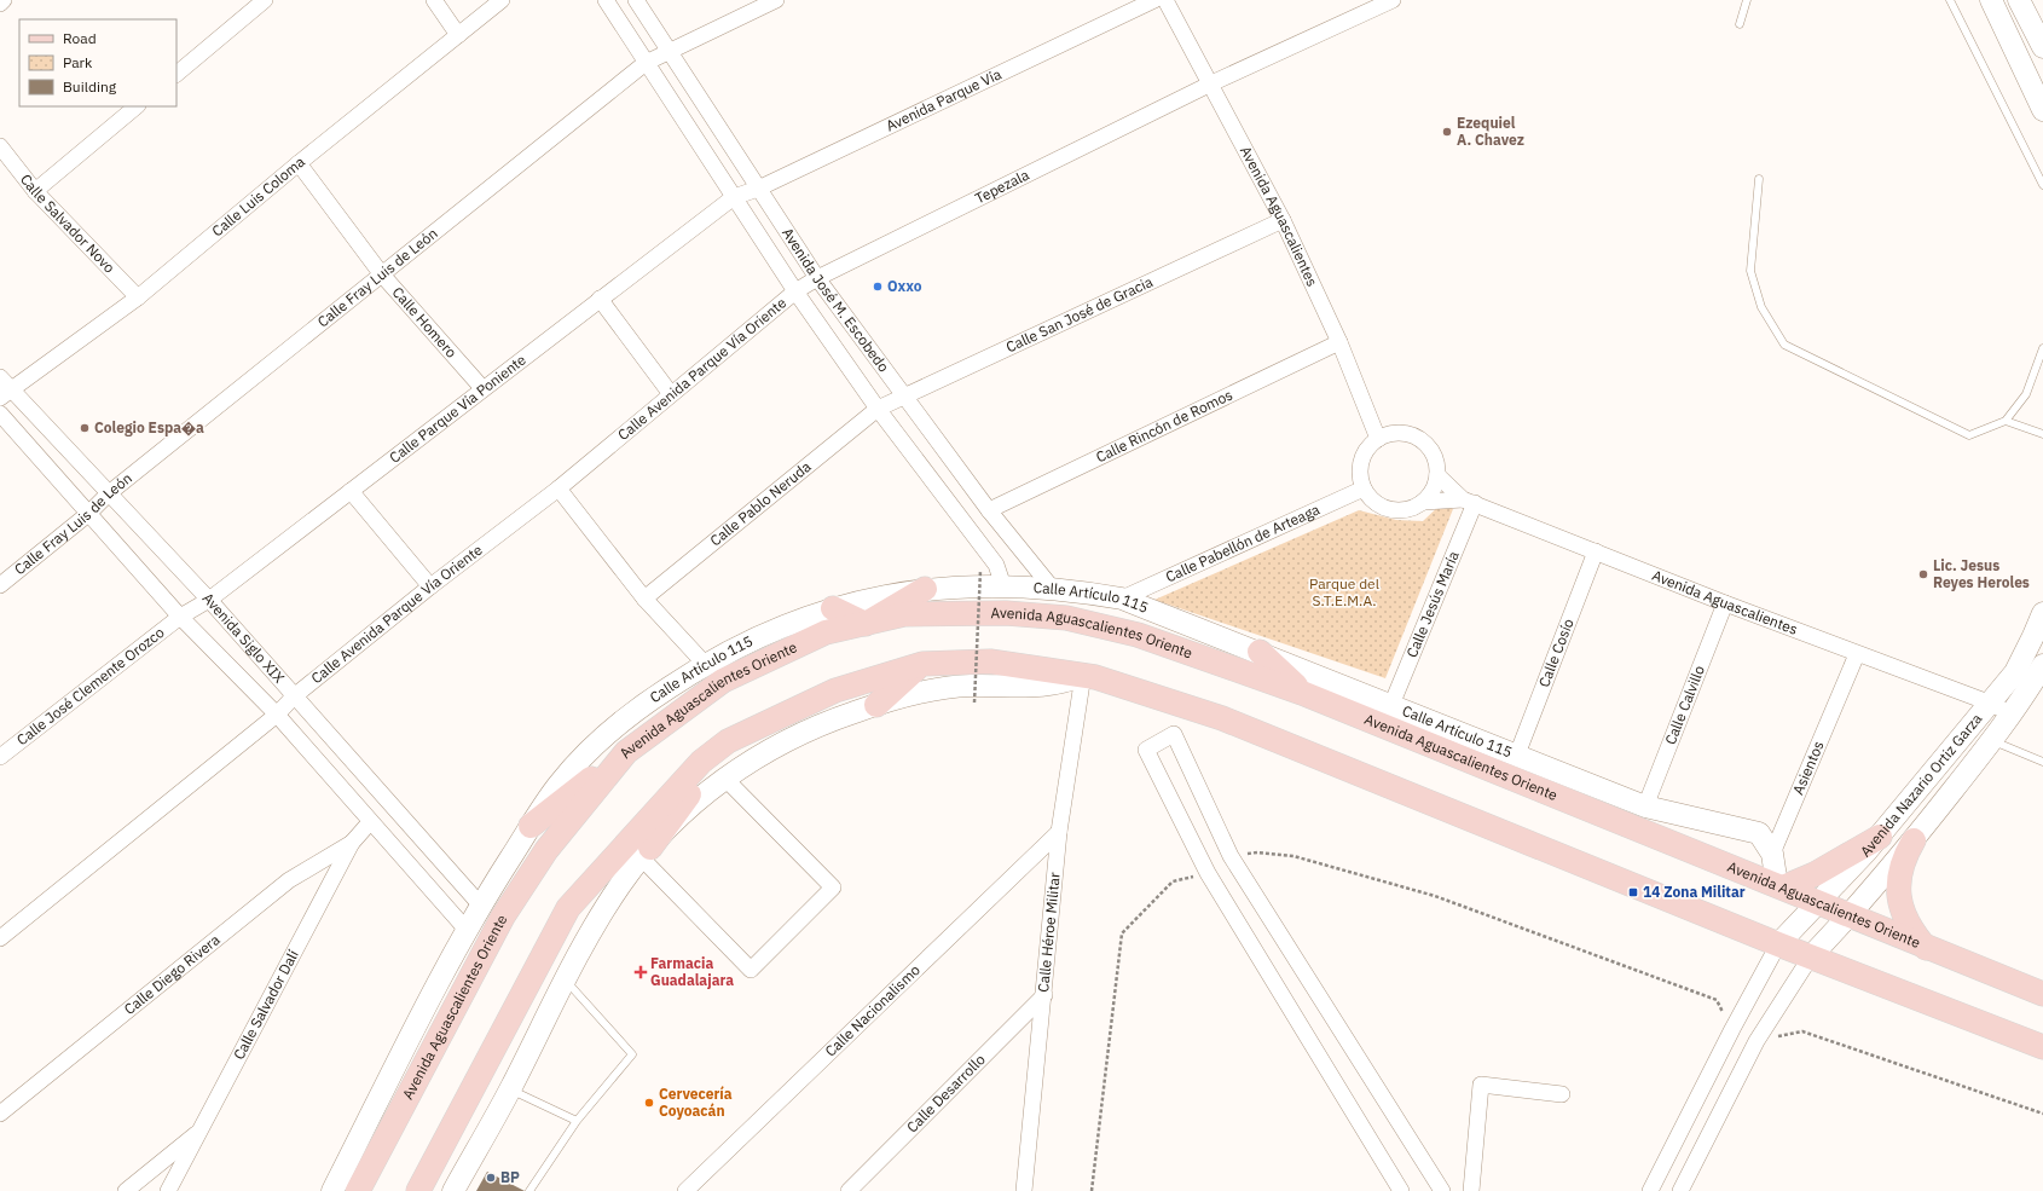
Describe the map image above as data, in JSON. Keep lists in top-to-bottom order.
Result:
{
  "streets": {
    "main road": ["Avenida Aguascalientes Oriente"],
    "street": [
      "Avenida Parque Vía",
      "Tepezala",
      "Calle Luis Coloma",
      "Avenida Aguascalientes",
      "Calle Salvador Novo",
      "Calle Fray Luis de León",
      "Avenida José M. Escobedo",
      "Calle San José de Gracia",
      "Calle Homero",
      "Calle Avenida Parque Vía Oriente",
      "Calle Parque Vía Poniente",
      "Calle Rincón de Romos",
      "Calle Pablo Neruda",
      "Calle Pabellón de Arteaga",
      "Calle Artículo 115",
      "Calle Jesús María",
      "Avenida Siglo XIX",
      "Calle Cosío",
      "Calle José Clemente Orozco",
      "Calle Calvillo",
      "Asientos",
      "Avenida Nazario Ortiz Garza",
      "Calle Héroe Militar",
      "Calle Diego Rivera",
      "Calle Salvador Dalí",
      "Calle Nacionalismo",
      "Calle Desarrollo"
    ]
  },
  "crossings": [
    ["Avenida Parque Vía", "Avenida José M. Escobedo"],
    ["Avenida Parque Vía", "Calle Parque Vía Poniente"],
    ["Tepezala", "Avenida Aguascalientes"],
    ["Tepezala", "Avenida José M. Escobedo"],
    ["Tepezala", "Calle Avenida Parque Vía Oriente"],
    ["Calle Luis Coloma", "Calle Salvador Novo"],
    ["Calle Luis Coloma", "Calle Homero"],
    ["Calle Luis Coloma", "Avenida Siglo XIX"],
    ["Avenida Aguascalientes", "Calle San José de Gracia"],
    ["Avenida Aguascalientes", "Calle Rincón de Romos"],
    ["Avenida Aguascalientes", "Calle Pabellón de Arteaga"],
    ["Avenida Aguascalientes", "Calle Jesús María"],
    ["Avenida Aguascalientes", "Calle Cosío"],
    ["Avenida Aguascalientes", "Calle Calvillo"],
    ["Avenida Aguascalientes", "Asientos"],
    ["Avenida Aguascalientes", "Avenida Nazario Ortiz Garza"],
    ["Calle Fray Luis de León", "Avenida José M. Escobedo"],
    ["Calle Fray Luis de León", "Calle Homero"],
    ["Calle Fray Luis de León", "Avenida Siglo XIX"],
    ["Avenida José M. Escobedo", "Calle San José de Gracia"],
    ["Avenida José M. Escobedo", "Calle Avenida Parque Vía Oriente"],
    ["Avenida José M. Escobedo", "Calle Parque Vía Poniente"],
    ["Avenida José M. Escobedo", "Calle Rincón de Romos"],
    ["Avenida José M. Escobedo", "Calle Pablo Neruda"],
    ["Avenida José M. Escobedo", "Calle Artículo 115"],
    ["Calle San José de Gracia", "Calle Pablo Neruda"],
    ["Calle Homero", "Calle Parque Vía Poniente"],
    ["Calle Avenida Parque Vía Oriente", "Avenida Siglo XIX"],
    ["Calle Parque Vía Poniente", "Avenida Siglo XIX"],
    ["Calle Parque Vía Poniente", "Calle José Clemente Orozco"],
    ["Calle Pabellón de Arteaga", "Calle Artículo 115"],
    ["Calle Artículo 115", "Calle Jesús María"],
    ["Calle Artículo 115", "Avenida Aguascalientes Oriente"],
    ["Calle Artículo 115", "Avenida Siglo XIX"],
    ["Calle Artículo 115", "Calle Cosío"],
    ["Calle Artículo 115", "Calle Calvillo"],
    ["Calle Artículo 115", "Asientos"],
    ["Avenida Aguascalientes Oriente", "Avenida Siglo XIX"],
    ["Avenida Aguascalientes Oriente", "Avenida Nazario Ortiz Garza"],
    ["Avenida Siglo XIX", "Calle José Clemente Orozco"],
    ["Avenida Siglo XIX", "Calle Salvador Dalí"],
    ["Calle Héroe Militar", "Calle Nacionalismo"],
    ["Calle Héroe Militar", "Calle Desarrollo"],
    ["Calle Diego Rivera", "Calle Salvador Dalí"]
  ],
  "parks": ["Parque del S.T.E.M.A."],
  "places": {
    "other": [
      "Ezequiel A. Chavez",
      "Oxxo",
      "Colegio Espa�a",
      "Lic. Jesus Reyes Heroles",
      "Cervecería Coyoacán",
      "BP"
    ],
    "transit": ["14 Zona Militar"],
    "health": ["Farmacia Guadalajara"]
  },
  "legend": ["Road", "Park", "Building"]
}
